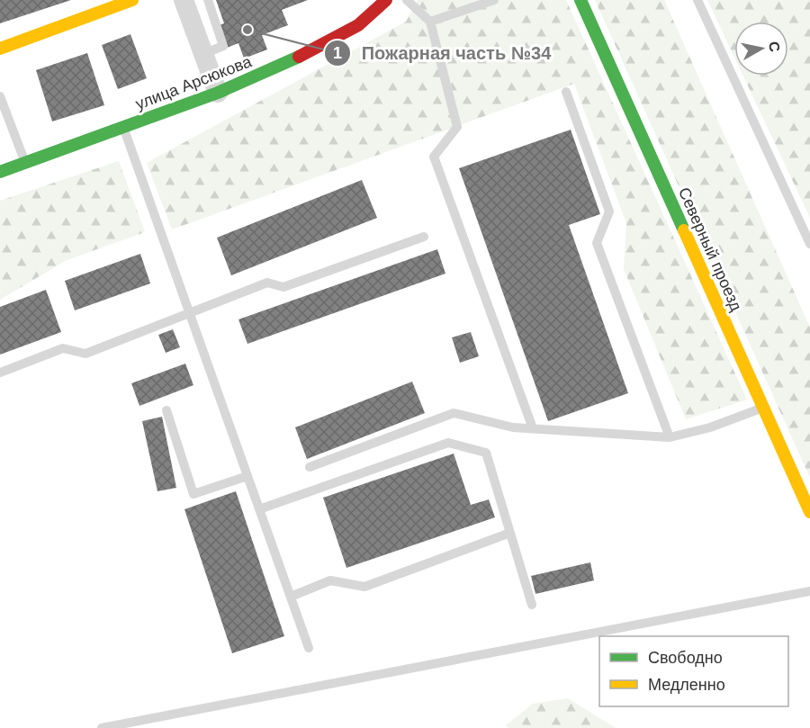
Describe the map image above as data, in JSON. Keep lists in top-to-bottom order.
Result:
{
  "streets": {
    "street": ["улица Арсюкова", "Северный проезд"]
  },
  "places": ["Пожарная часть №34"],
  "legend": ["Свободно", "Медленно"],
  "north": "right"
}
